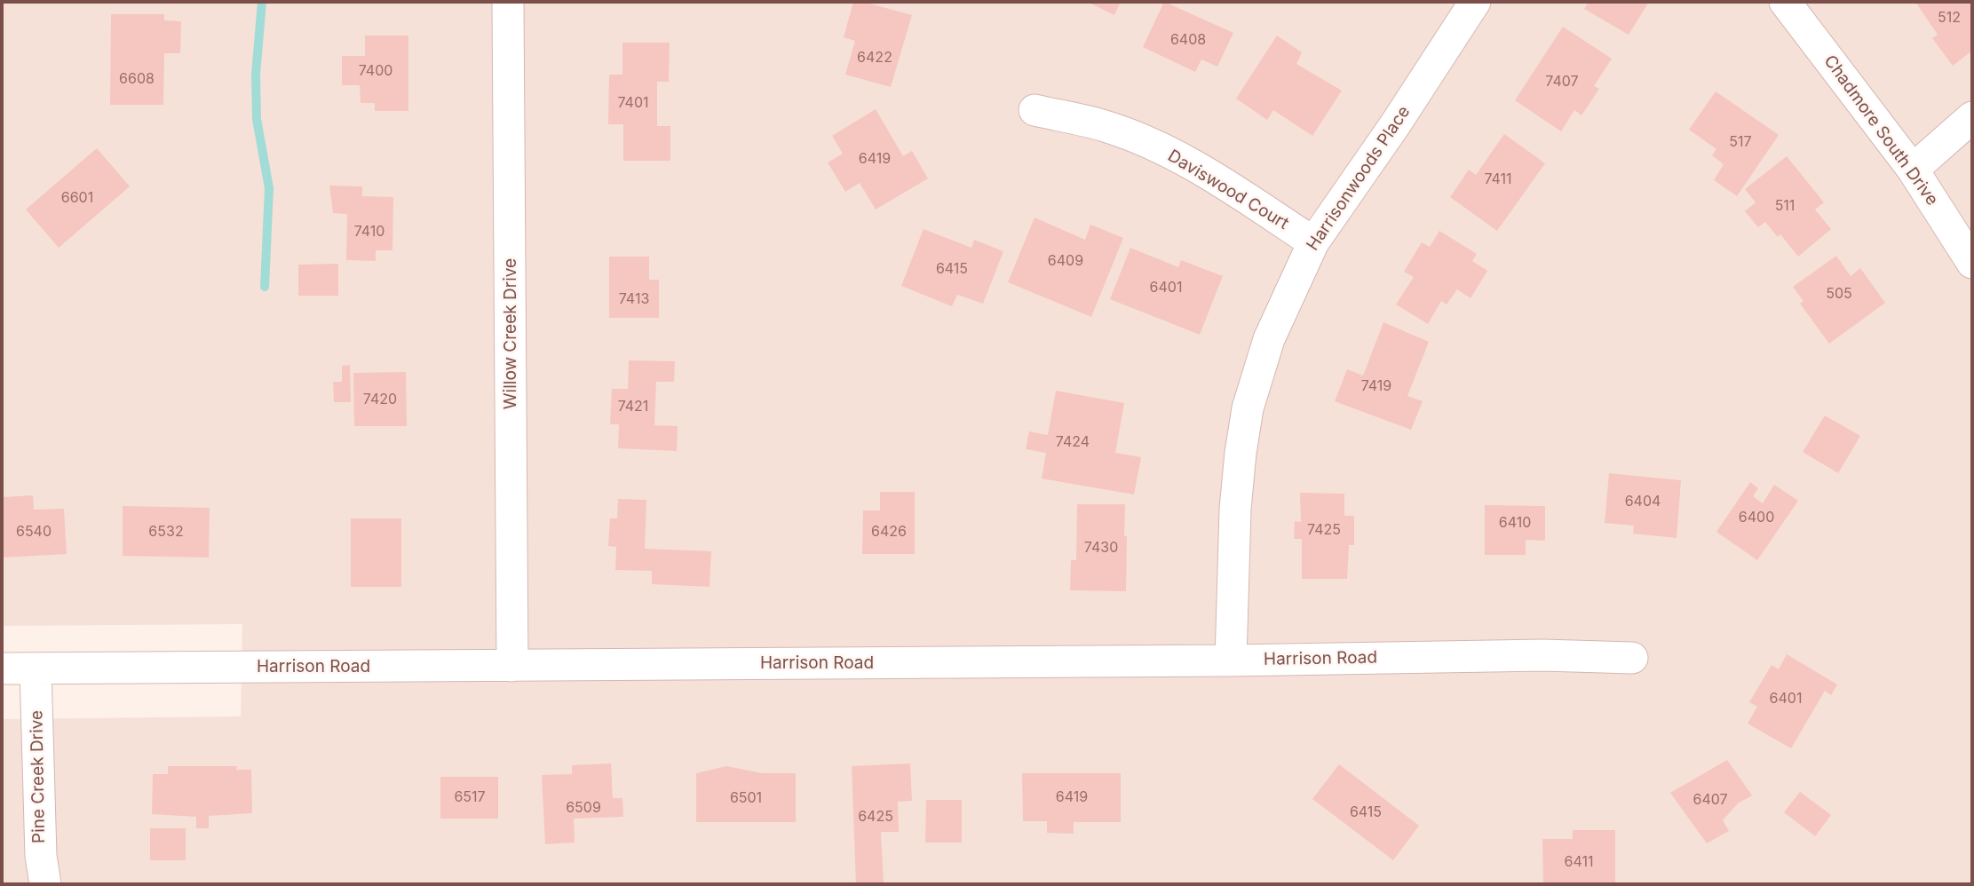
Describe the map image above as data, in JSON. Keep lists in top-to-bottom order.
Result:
{
  "streets": {
    "street": [
      "Chadmore South Drive",
      "Harrisonwoods Place",
      "Daviswood Court",
      "Willow Creek Drive",
      "Harrison Road",
      "Pine Creek Drive"
    ]
  },
  "crossings": [
    ["Harrisonwoods Place", "Daviswood Court"],
    ["Harrisonwoods Place", "Harrison Road"],
    ["Willow Creek Drive", "Harrison Road"],
    ["Harrison Road", "Pine Creek Drive"]
  ],
  "house_numbers": [
    "512",
    "6408",
    "6422",
    "7400",
    "6608",
    "7407",
    "7401",
    "517",
    "6419",
    "7411",
    "6601",
    "511",
    "7410",
    "6409",
    "6415",
    "6401",
    "505",
    "7413",
    "7419",
    "7420",
    "7421",
    "7424",
    "6404",
    "6400",
    "6410",
    "7425",
    "6540",
    "6532",
    "6426",
    "7430",
    "6401",
    "6517",
    "6419",
    "6501",
    "6407",
    "6509",
    "6415",
    "6425",
    "6411"
  ]
}
